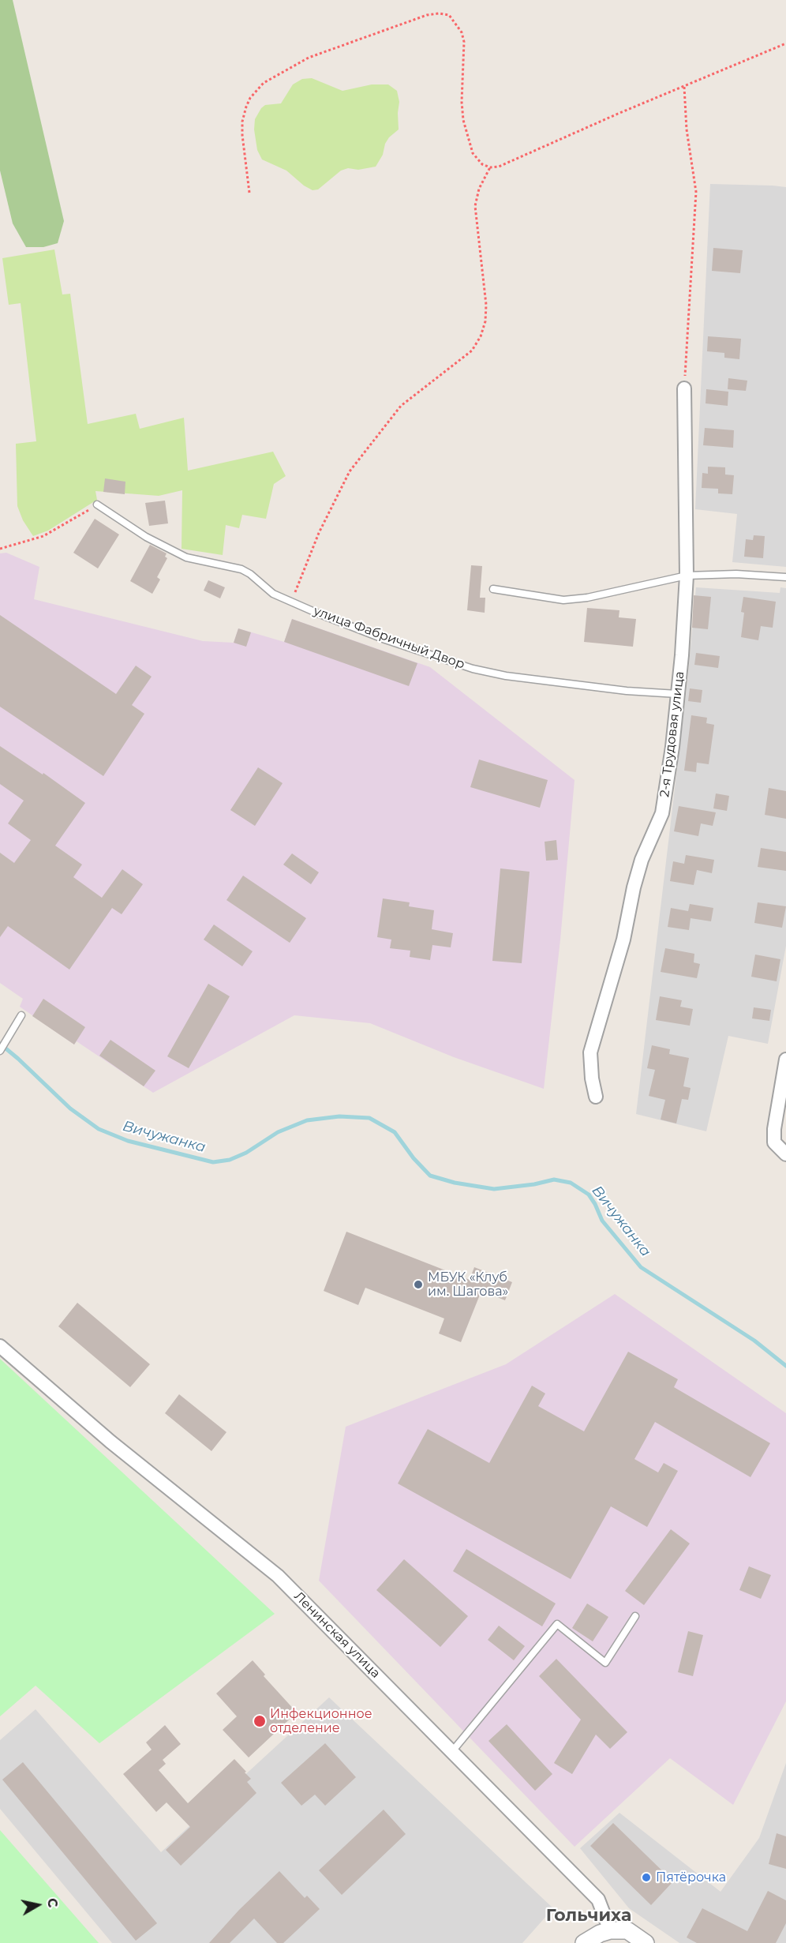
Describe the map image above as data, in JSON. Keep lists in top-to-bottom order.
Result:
{
  "streets": {
    "street": ["2-я Трудовая улица", "Ленинская улица"],
    "lane": ["улица Фабричный Двор"]
  },
  "crossings": [
    ["улица Фабричный Двор", "2-я Трудовая улица"]
  ],
  "districts": ["Гольчиха"],
  "water": ["Вичужанка"],
  "places": ["МБУК «Клуб им. Шагова»", "Инфекционное отделение", "Пятёрочка"],
  "north": "right"
}
